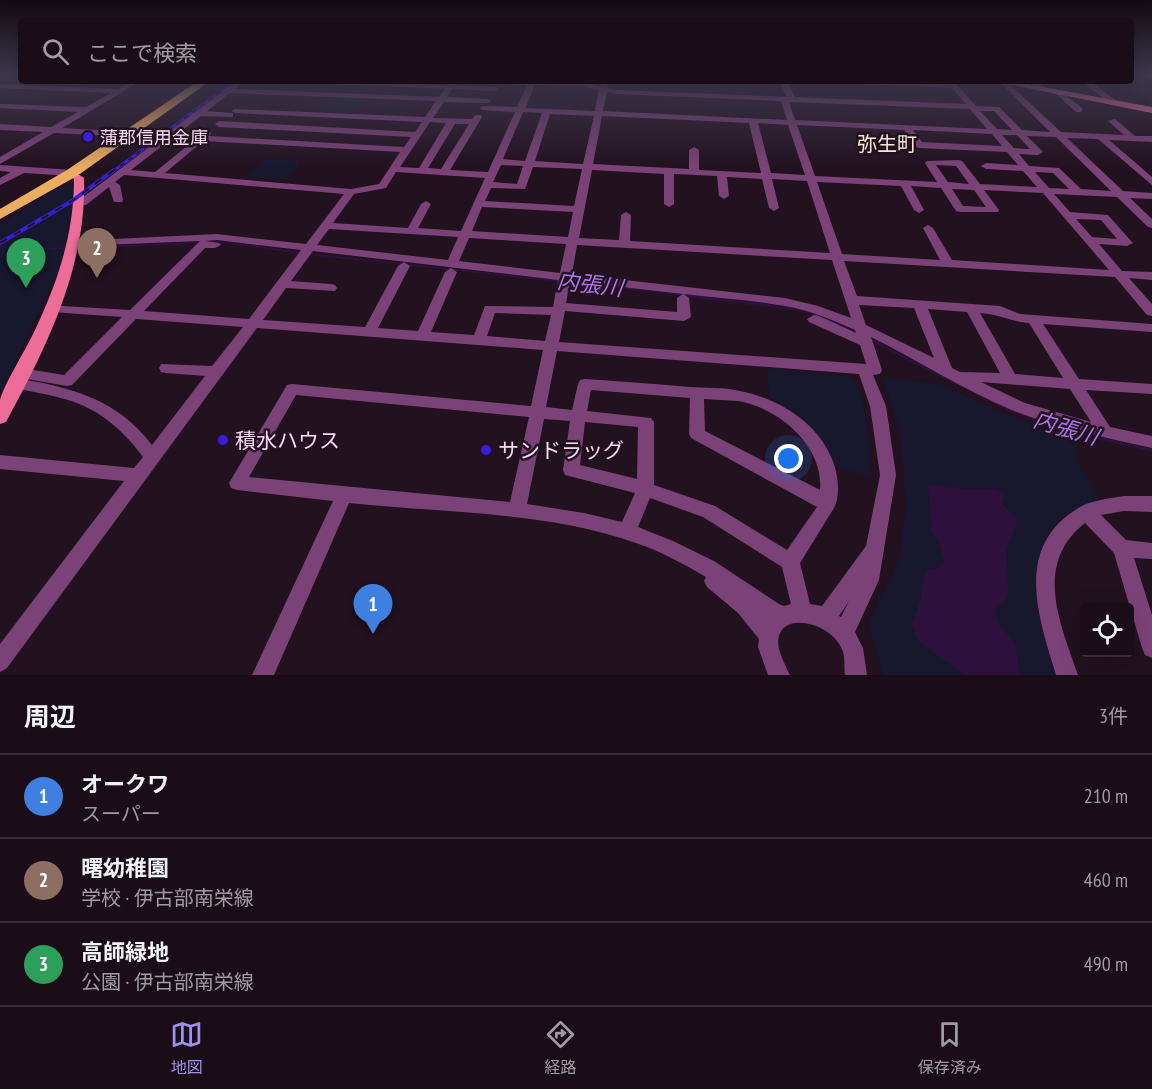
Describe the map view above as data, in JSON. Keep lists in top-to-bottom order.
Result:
{
  "districts": ["弥生町"],
  "water": ["内張川"],
  "places": ["蒲郡信用金庫", "積水ハウス", "サンドラッグ"],
  "page": {
    "search": "ここで検索",
    "pins": ["2", "3", "1"],
    "heading": ["周辺", "3件"],
    "list": [
      {
        "mark": "1",
        "name": "オークワ",
        "note": "スーパー",
        "value": "210 m"
      },
      {
        "mark": "2",
        "name": "曙幼稚園",
        "note": "学校 · 伊古部南栄線",
        "value": "460 m"
      },
      {
        "mark": "3",
        "name": "高師緑地",
        "note": "公園 · 伊古部南栄線",
        "value": "490 m"
      }
    ],
    "nav": ["地図", "経路", "保存済み"]
  }
}
